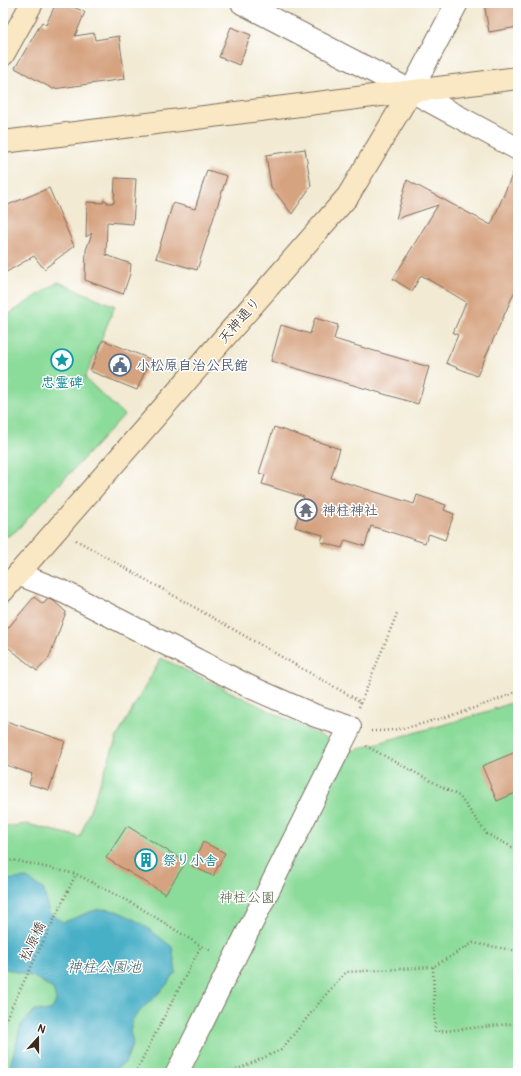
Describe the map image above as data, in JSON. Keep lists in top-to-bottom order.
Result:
{
  "streets": {
    "street": ["天神通り"],
    "path": ["松原橋"]
  },
  "water": ["神柱公園池"],
  "parks": ["神柱公園"],
  "places": {
    "place": ["忠霊碑"],
    "public building": ["小松原自治公民館"],
    "temple": ["神柱神社"],
    "building": ["祭り小舎"]
  },
  "north": "top"
}
